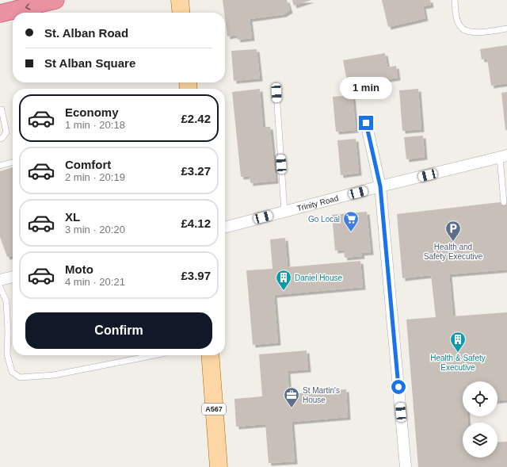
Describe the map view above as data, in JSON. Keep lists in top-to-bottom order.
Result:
{
  "streets": {
    "main road": ["A567"],
    "street": ["Trinity Road"]
  },
  "places": {
    "supermarket": ["Go Local"],
    "parking": ["Health and Safety Executive"],
    "building": ["Daniel House", "Health & Safety Executive"],
    "office": ["St Martin's House"]
  },
  "page": {
    "banner": ["St. Alban Road", "St Alban Square"],
    "bubble": "1 min",
    "list": [
      {
        "name": "Economy",
        "note": "1 min · 20:18",
        "value": "£2.42"
      },
      {
        "name": "Comfort",
        "note": "2 min · 20:19",
        "value": "£3.27"
      },
      {
        "name": "XL",
        "note": "3 min · 20:20",
        "value": "£4.12"
      },
      {
        "name": "Moto",
        "note": "4 min · 20:21",
        "value": "£3.97"
      }
    ],
    "buttons": "Confirm"
  }
}
